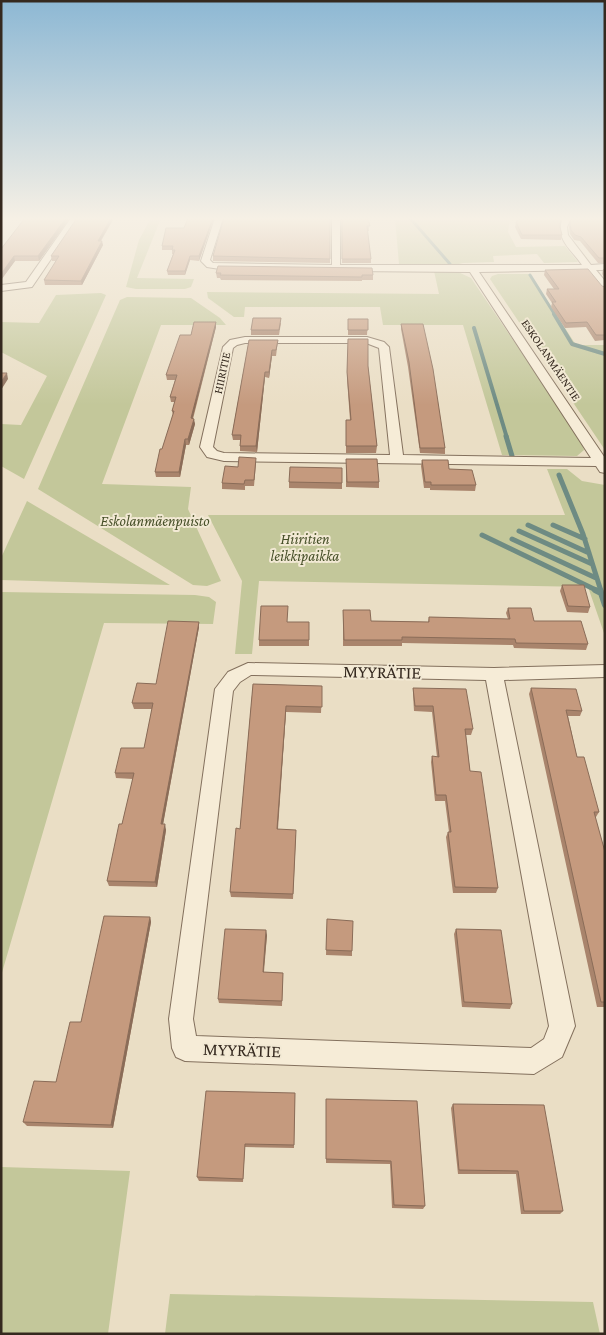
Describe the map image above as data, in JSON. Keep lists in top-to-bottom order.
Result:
{
  "streets": {
    "street": ["ESKOLANMÄENTIE", "HIIRITIE", "MYYRÄTIE"]
  },
  "crossings": [
    ["ESKOLANMÄENTIE", "HIIRITIE"]
  ],
  "parks": ["Eskolanmäenpuisto", "Hiiritien leikkipaikka"]
}
